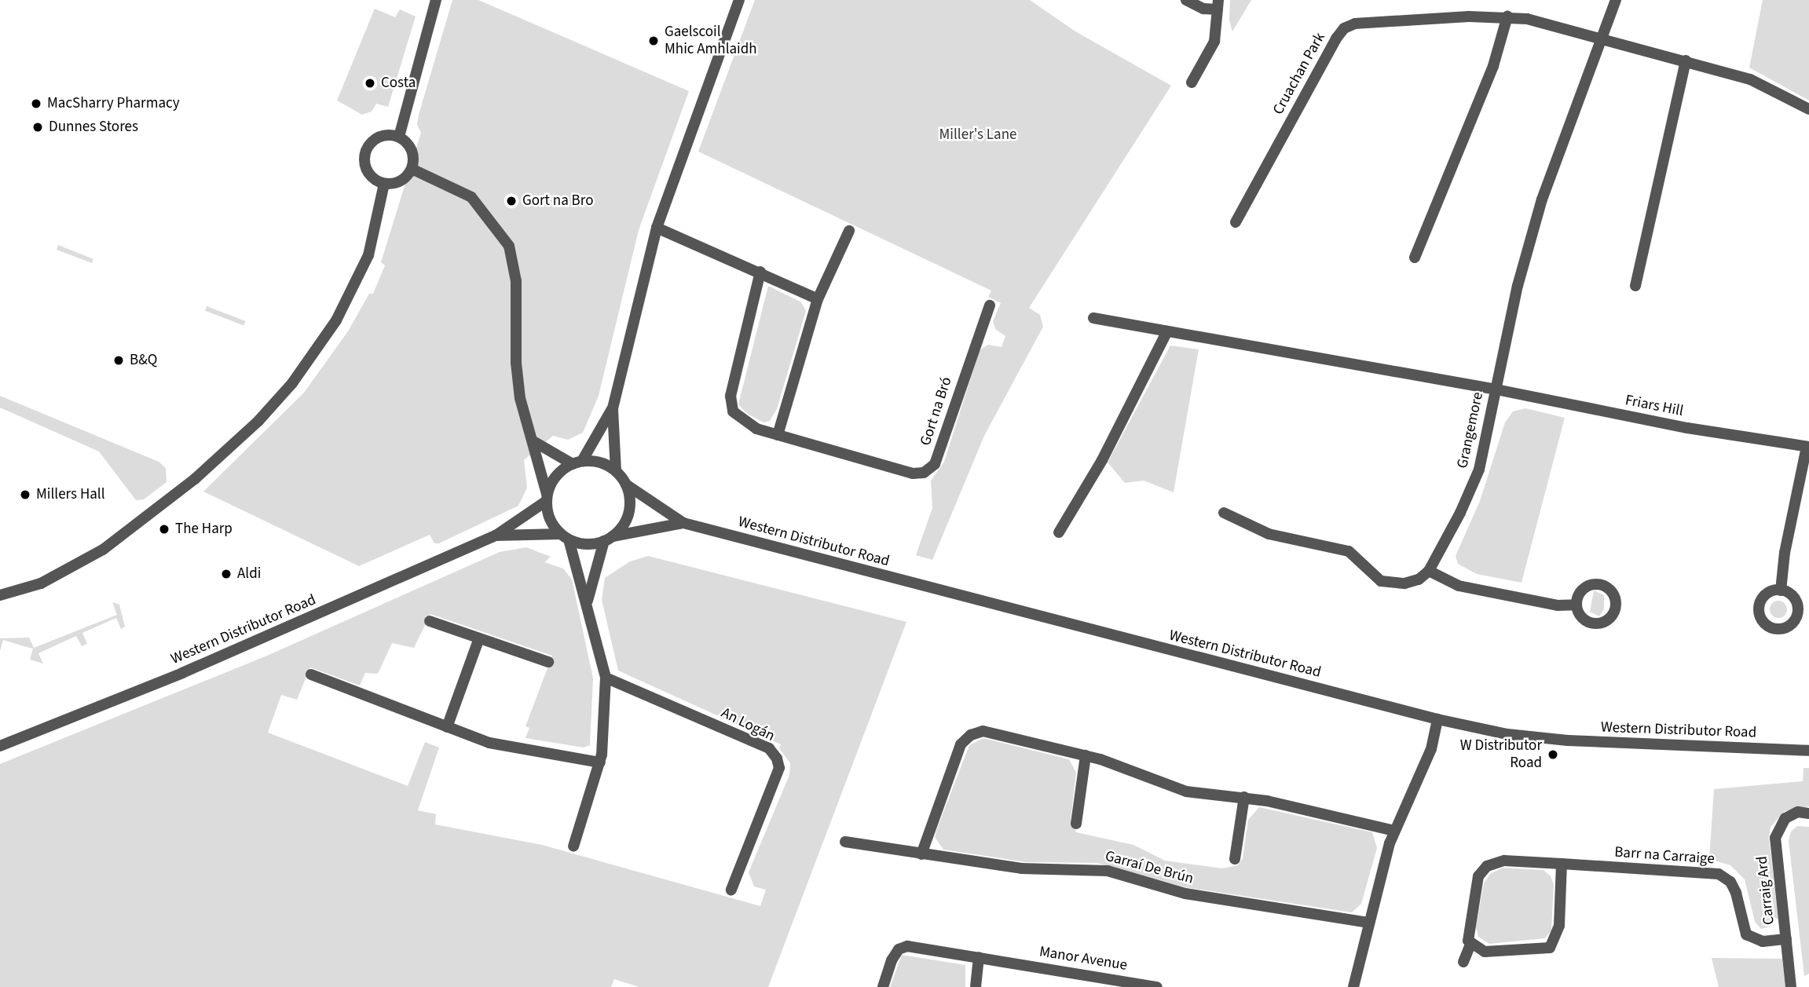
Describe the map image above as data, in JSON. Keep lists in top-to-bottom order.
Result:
{
  "streets": {
    "street": [
      "Cruachan Park",
      "Friars Hill",
      "Gort na Bró",
      "Grangemore",
      "Western Distributor Road",
      "An Logán",
      "Barr na Carraige",
      "Garraí De Brún",
      "Carraig Ard",
      "Manor Avenue"
    ]
  },
  "crossings": [
    ["Friars Hill", "Grangemore"],
    ["Barr na Carraige", "Carraig Ard"]
  ],
  "parks": ["Miller's Lane"],
  "places": [
    "Gaelscoil Mhic Amhlaidh",
    "Costa",
    "MacSharry Pharmacy",
    "Dunnes Stores",
    "Gort na Bro",
    "B&Q",
    "Millers Hall",
    "The Harp",
    "Aldi",
    "W Distributor Road"
  ]
}
